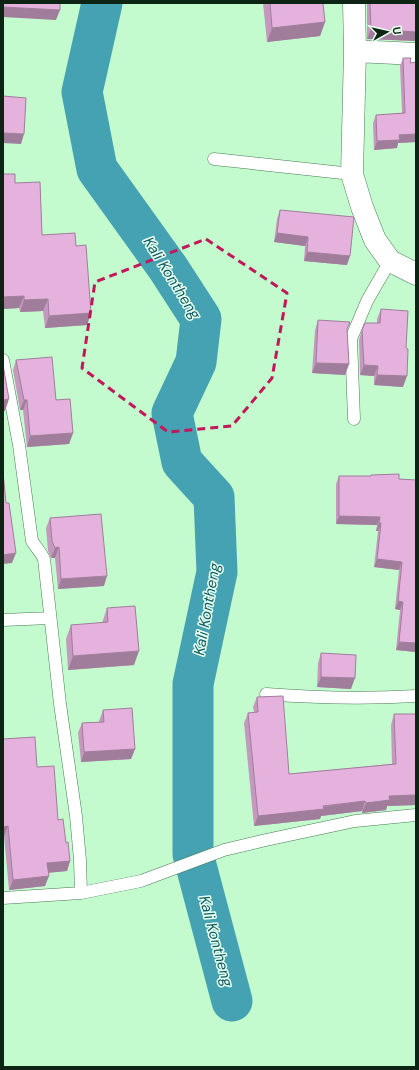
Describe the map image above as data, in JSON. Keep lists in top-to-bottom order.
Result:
{
  "water": ["Kali Kontheng"],
  "north": "right"
}
